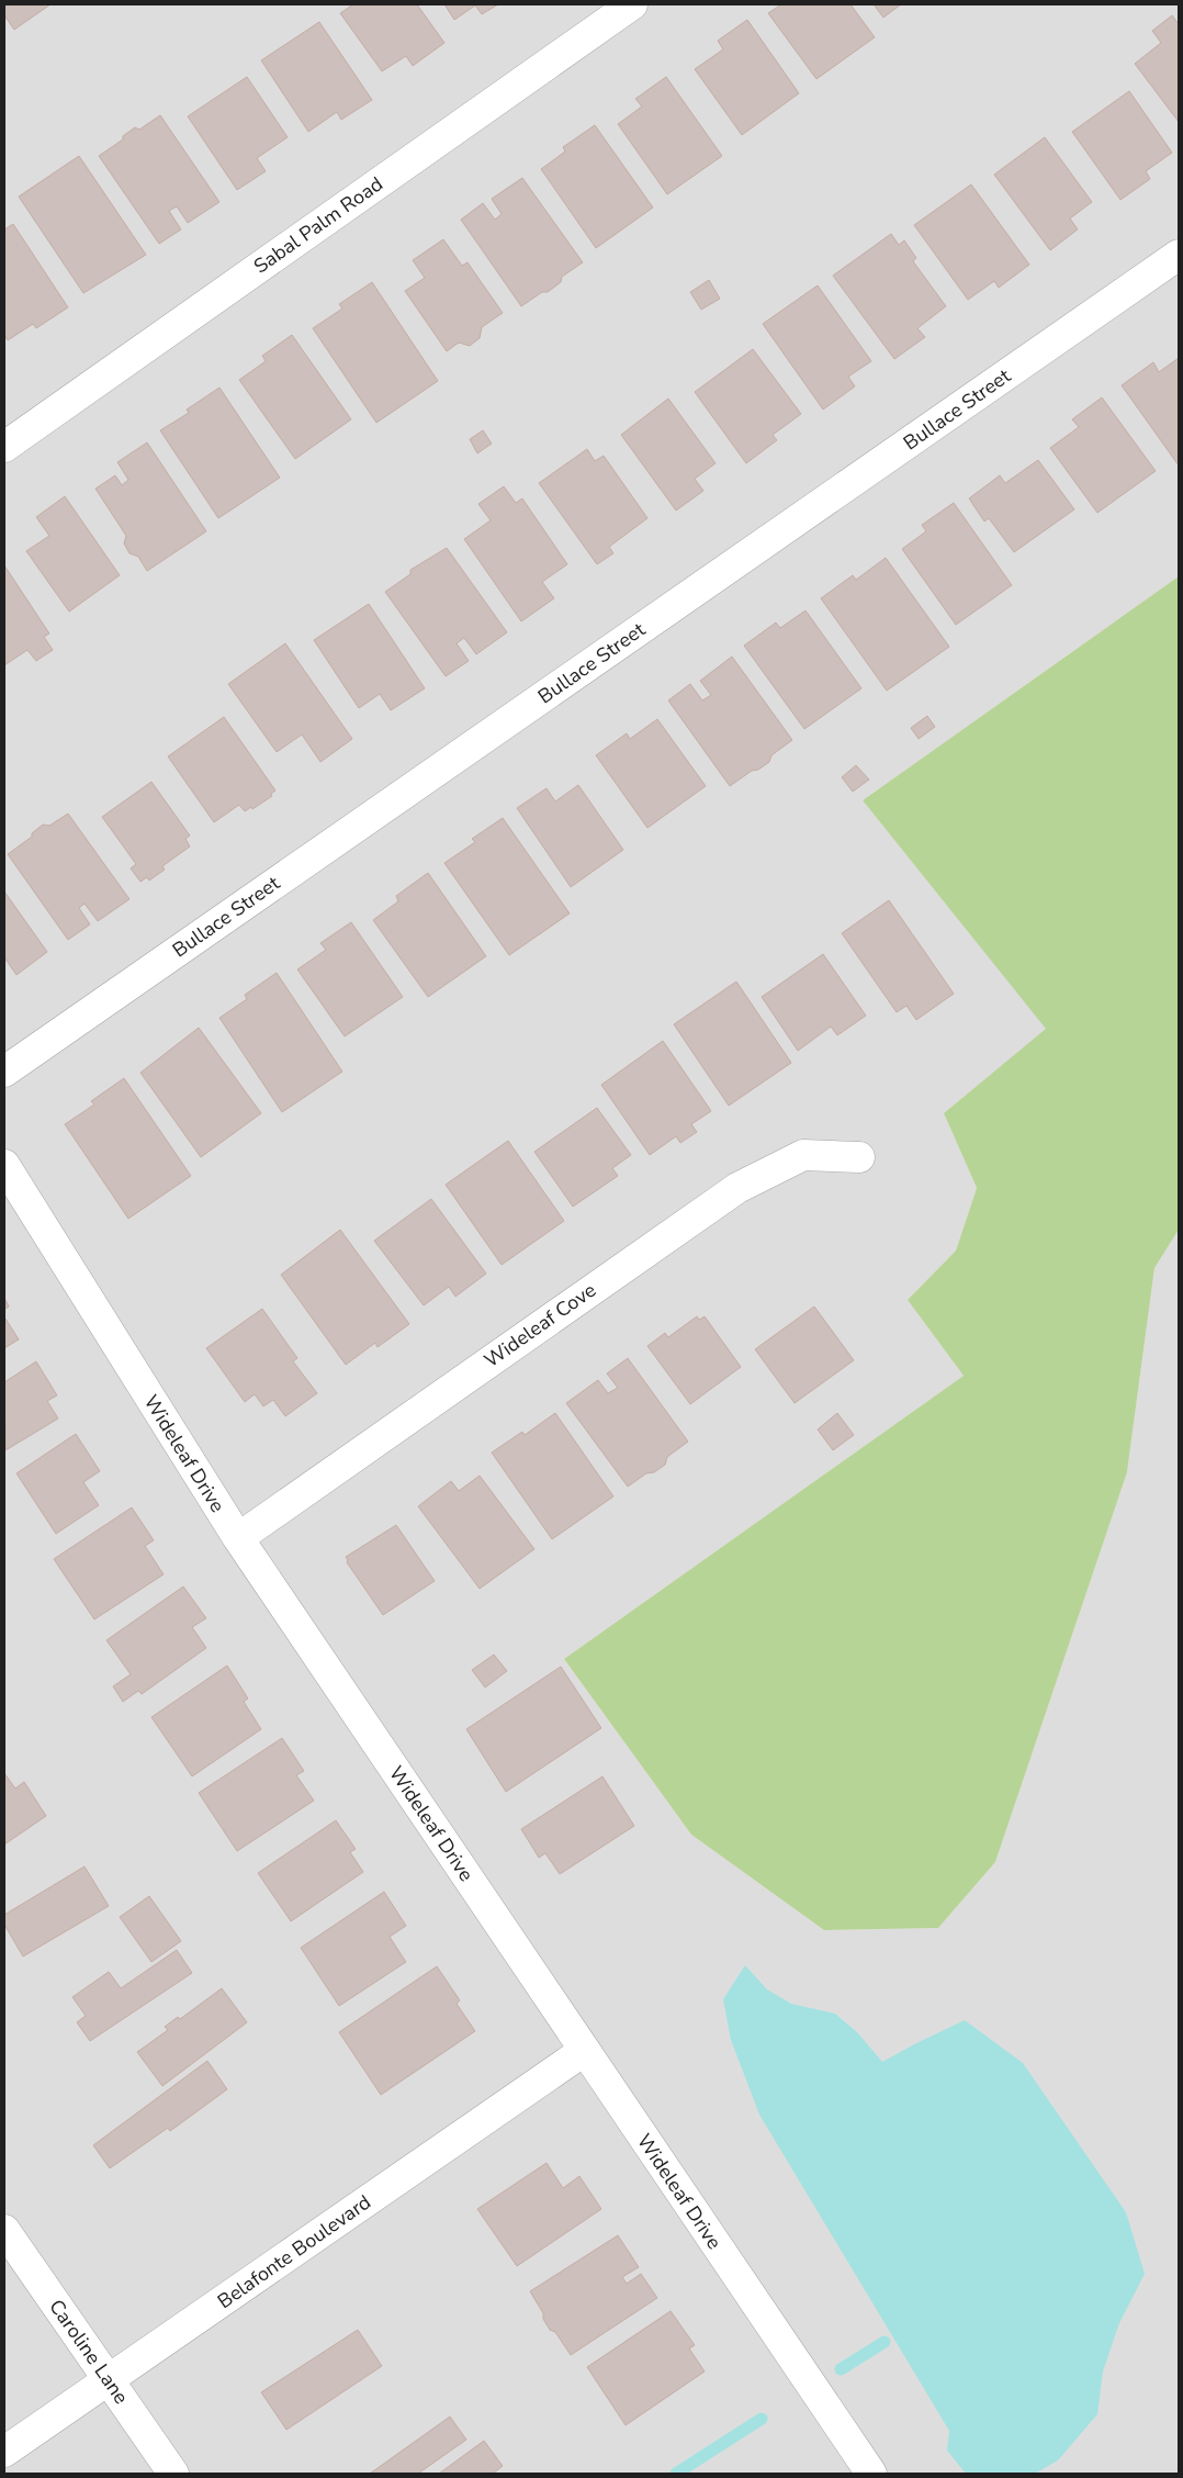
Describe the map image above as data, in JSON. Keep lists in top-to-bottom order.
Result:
{
  "streets": {
    "street": [
      "Sabal Palm Road",
      "Bullace Street",
      "Wideleaf Cove",
      "Wideleaf Drive",
      "Belafonte Boulevard",
      "Caroline Lane"
    ]
  },
  "crossings": [
    ["Wideleaf Cove", "Wideleaf Drive"],
    ["Wideleaf Drive", "Belafonte Boulevard"],
    ["Belafonte Boulevard", "Caroline Lane"]
  ]
}
